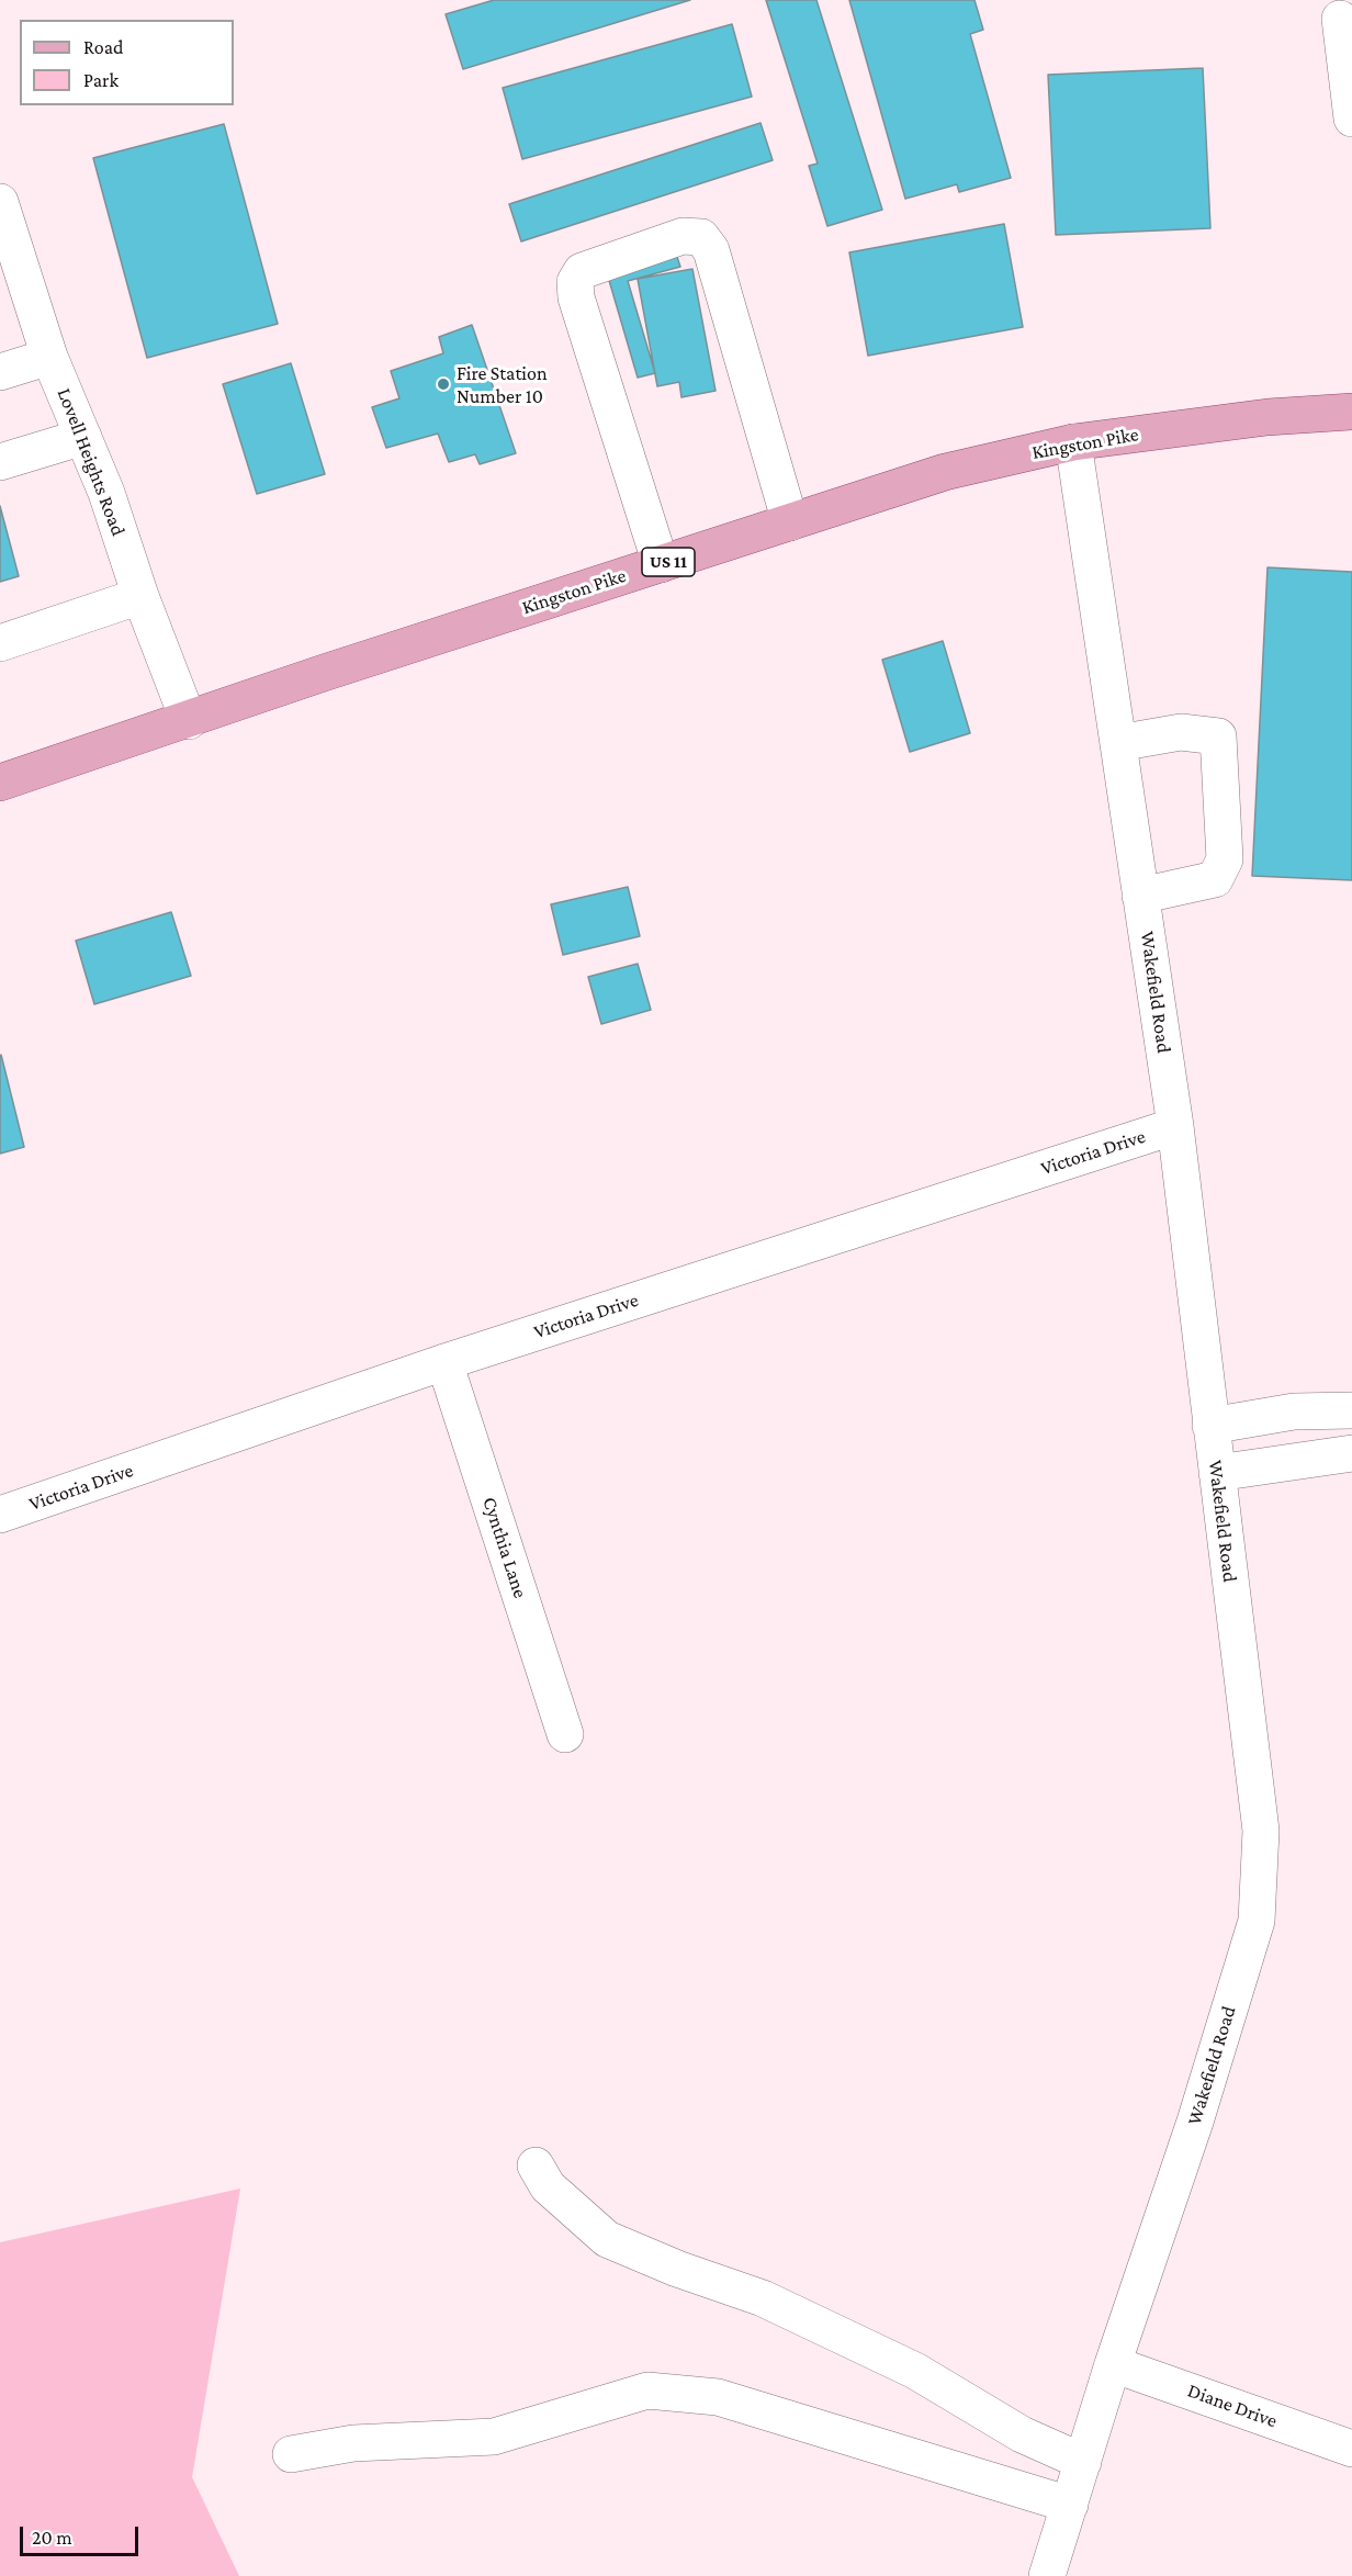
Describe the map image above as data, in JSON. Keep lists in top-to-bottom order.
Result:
{
  "streets": {
    "main road": ["Kingston Pike", "US 11"],
    "street": [
      "Lovell Heights Road",
      "Wakefield Road",
      "Victoria Drive",
      "Cynthia Lane",
      "Diane Drive"
    ]
  },
  "crossings": [
    ["Kingston Pike", "Lovell Heights Road"],
    ["Kingston Pike", "Wakefield Road"],
    ["Wakefield Road", "Victoria Drive"],
    ["Wakefield Road", "Diane Drive"],
    ["Victoria Drive", "Cynthia Lane"]
  ],
  "places": ["Fire Station Number 10"],
  "legend": ["Road", "Park"],
  "scale_bar": "20 m"
}
